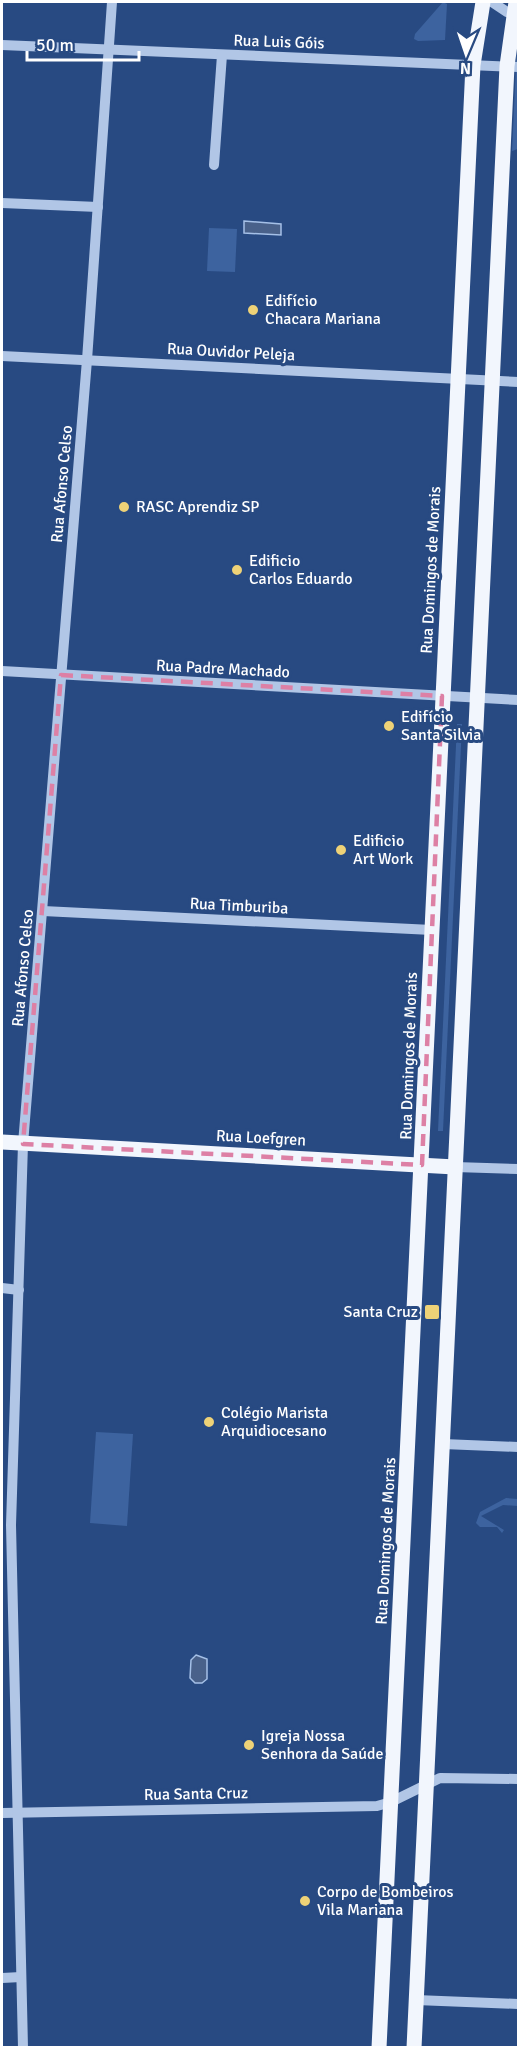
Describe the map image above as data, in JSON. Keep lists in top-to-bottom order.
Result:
{
  "streets": {
    "main road": ["Rua Domingos de Morais", "Rua Loefgren"],
    "street": [
      "Rua Luis Góis",
      "Rua Ouvidor Peleja",
      "Rua Afonso Celso",
      "Rua Padre Machado",
      "Rua Timburiba",
      "Rua Santa Cruz"
    ]
  },
  "crossings": [
    ["Rua Luis Góis", "Rua Afonso Celso"],
    ["Rua Luis Góis", "Rua Domingos de Morais"],
    ["Rua Ouvidor Peleja", "Rua Afonso Celso"],
    ["Rua Ouvidor Peleja", "Rua Domingos de Morais"],
    ["Rua Afonso Celso", "Rua Padre Machado"],
    ["Rua Afonso Celso", "Rua Timburiba"],
    ["Rua Afonso Celso", "Rua Loefgren"],
    ["Rua Afonso Celso", "Rua Santa Cruz"],
    ["Rua Domingos de Morais", "Rua Padre Machado"],
    ["Rua Domingos de Morais", "Rua Timburiba"],
    ["Rua Domingos de Morais", "Rua Loefgren"],
    ["Rua Domingos de Morais", "Rua Santa Cruz"]
  ],
  "places": {
    "other": [
      "Edifício Chacara Mariana",
      "RASC Aprendiz SP",
      "Edificio Carlos Eduardo",
      "Edifício Santa Silvia",
      "Edificio Art Work",
      "Colégio Marista Arquidiocesano",
      "Igreja Nossa Senhora da Saúde",
      "Corpo de Bombeiros Vila Mariana"
    ],
    "transit": ["Santa Cruz"]
  },
  "scale_bar": "50 m",
  "north": "bottom"
}
